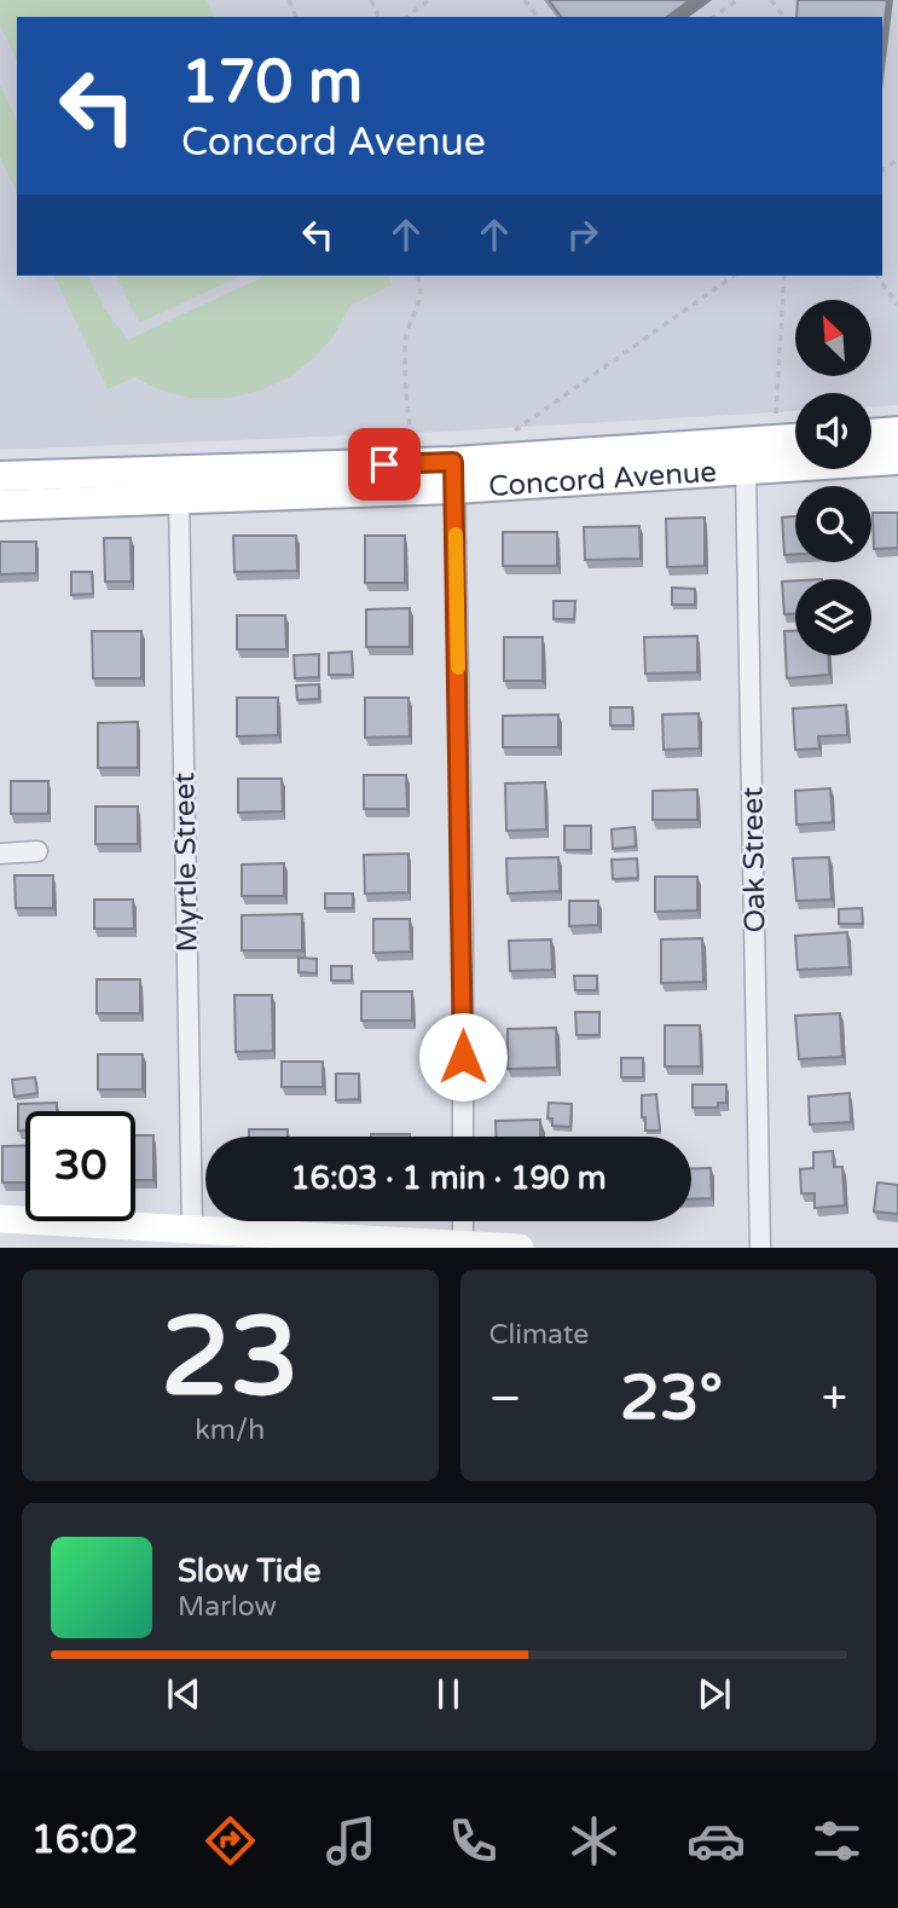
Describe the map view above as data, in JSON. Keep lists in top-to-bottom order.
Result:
{
  "streets": {
    "main road": ["Concord Avenue"],
    "street": ["Oak Street", "Myrtle Street"]
  },
  "crossings": [
    ["Concord Avenue", "Oak Street"],
    ["Concord Avenue", "Myrtle Street"]
  ],
  "north": "top left",
  "page": {
    "turn": ["170 m", "Concord Avenue"],
    "limit": "30",
    "trip": "16:03 · 1 min · 190 m",
    "tile": [
      ["23", "km/h"],
      "Climate"
    ],
    "heat": ["−", "23°", "+"],
    "song": ["Slow Tide", "Marlow"],
    "tabs": "16:02"
  }
}
